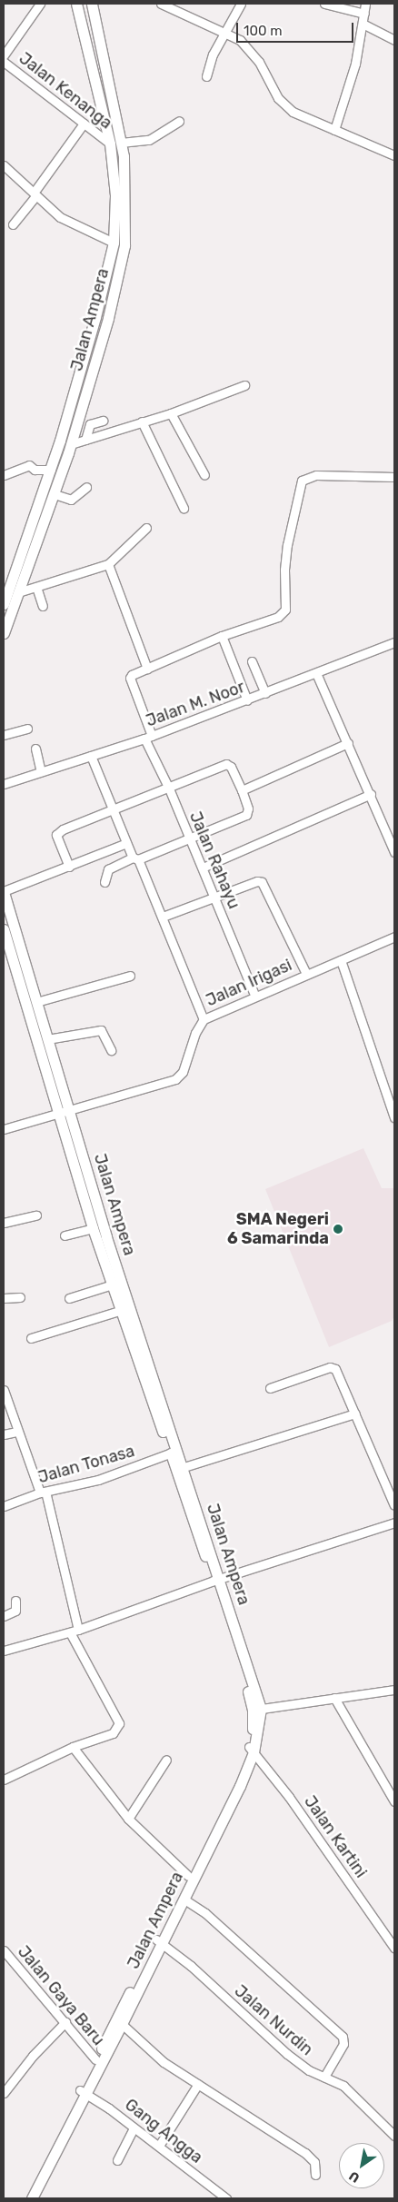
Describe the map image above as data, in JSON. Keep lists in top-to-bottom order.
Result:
{
  "streets": {
    "main road": ["Jalan Ampera"],
    "street": [
      "Jalan Kenanga",
      "Jalan M. Noor",
      "Jalan Rahayu",
      "Jalan Irigasi",
      "Jalan Tonasa",
      "Jalan Kartini",
      "Jalan Gaya Baru",
      "Jalan Nurdin",
      "Gang Angga"
    ]
  },
  "crossings": [
    ["Jalan Kenanga", "Jalan Ampera"],
    ["Jalan Ampera", "Jalan Irigasi"],
    ["Jalan Ampera", "Jalan Tonasa"],
    ["Jalan Ampera", "Jalan Kartini"],
    ["Jalan Ampera", "Jalan Gaya Baru"],
    ["Jalan Ampera", "Jalan Nurdin"],
    ["Jalan Ampera", "Gang Angga"],
    ["Jalan M. Noor", "Jalan Rahayu"],
    ["Jalan Rahayu", "Jalan Irigasi"]
  ],
  "places": ["SMA Negeri 6 Samarinda"],
  "scale_bar": "100 m",
  "north": "bottom left"
}
